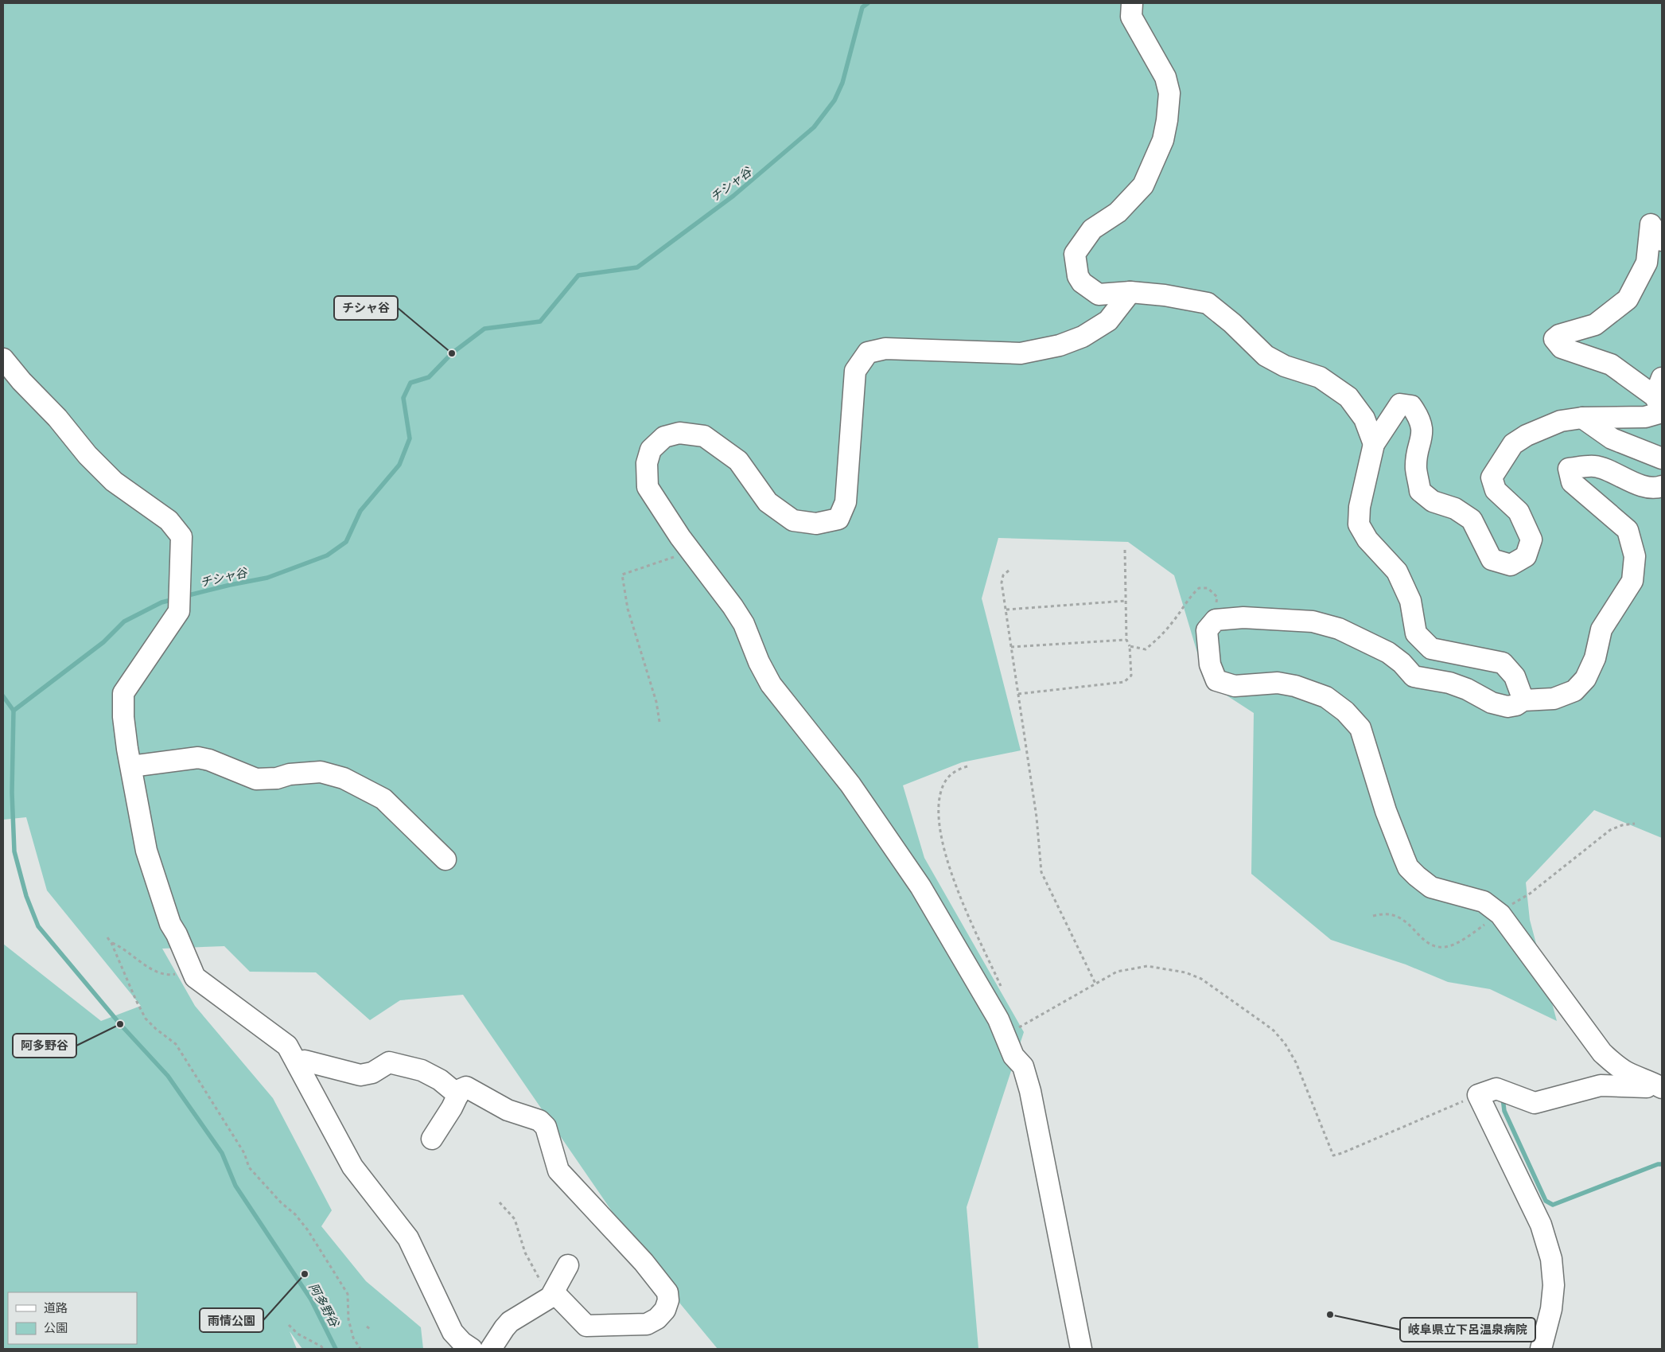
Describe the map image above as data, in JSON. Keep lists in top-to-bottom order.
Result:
{
  "water": ["チシャ谷", "阿多野谷"],
  "places": [
    "チシャ谷",
    "阿多野谷",
    "雨情公園",
    "岐阜県立下呂温泉病院"
  ],
  "legend": ["道路", "公園"]
}
